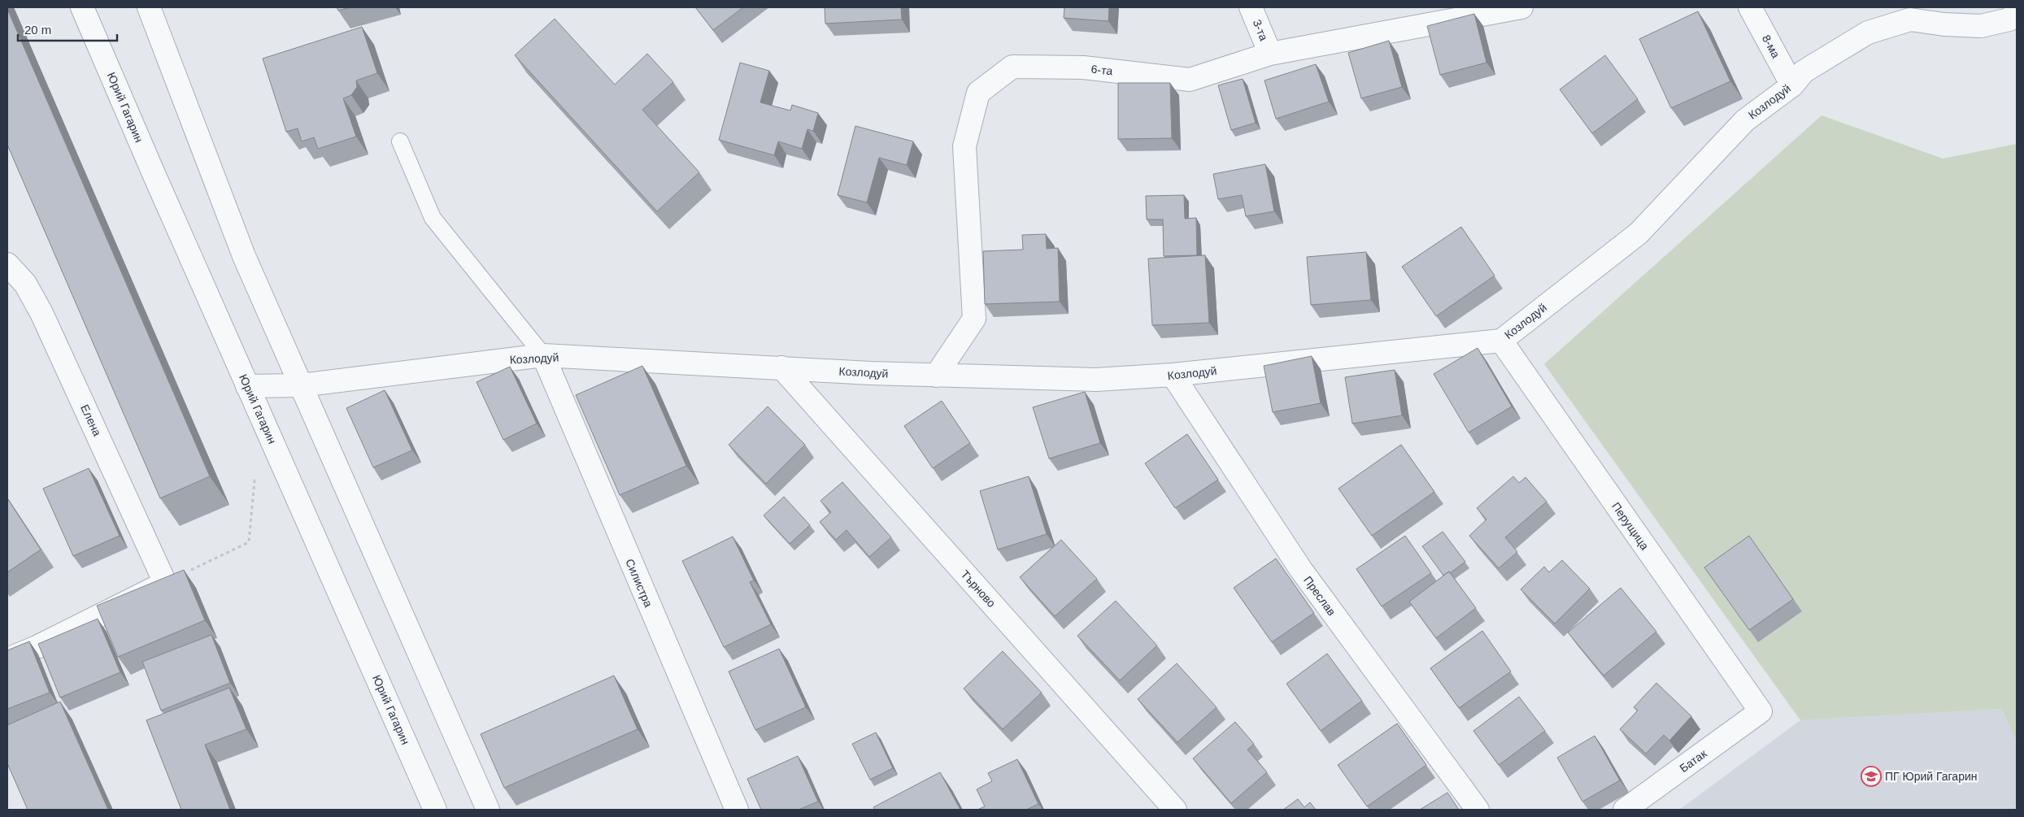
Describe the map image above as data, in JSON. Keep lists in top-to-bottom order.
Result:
{
  "streets": {
    "street": [
      "3-та",
      "8-ма",
      "6-та",
      "Козлодуй",
      "Юрий Гагарин",
      "Елена",
      "Перущица",
      "Силистра",
      "Търново",
      "Преслав",
      "Батак"
    ]
  },
  "crossings": [
    ["3-та", "6-та"],
    ["8-ма", "Козлодуй"],
    ["6-та", "Козлодуй"],
    ["Козлодуй", "Юрий Гагарин"],
    ["Козлодуй", "Перущица"],
    ["Козлодуй", "Силистра"],
    ["Козлодуй", "Търново"],
    ["Козлодуй", "Преслав"],
    ["Перущица", "Батак"]
  ],
  "places": {
    "school or university": ["ПГ Юрий Гагарин"]
  },
  "scale_bar": "20 m"
}
